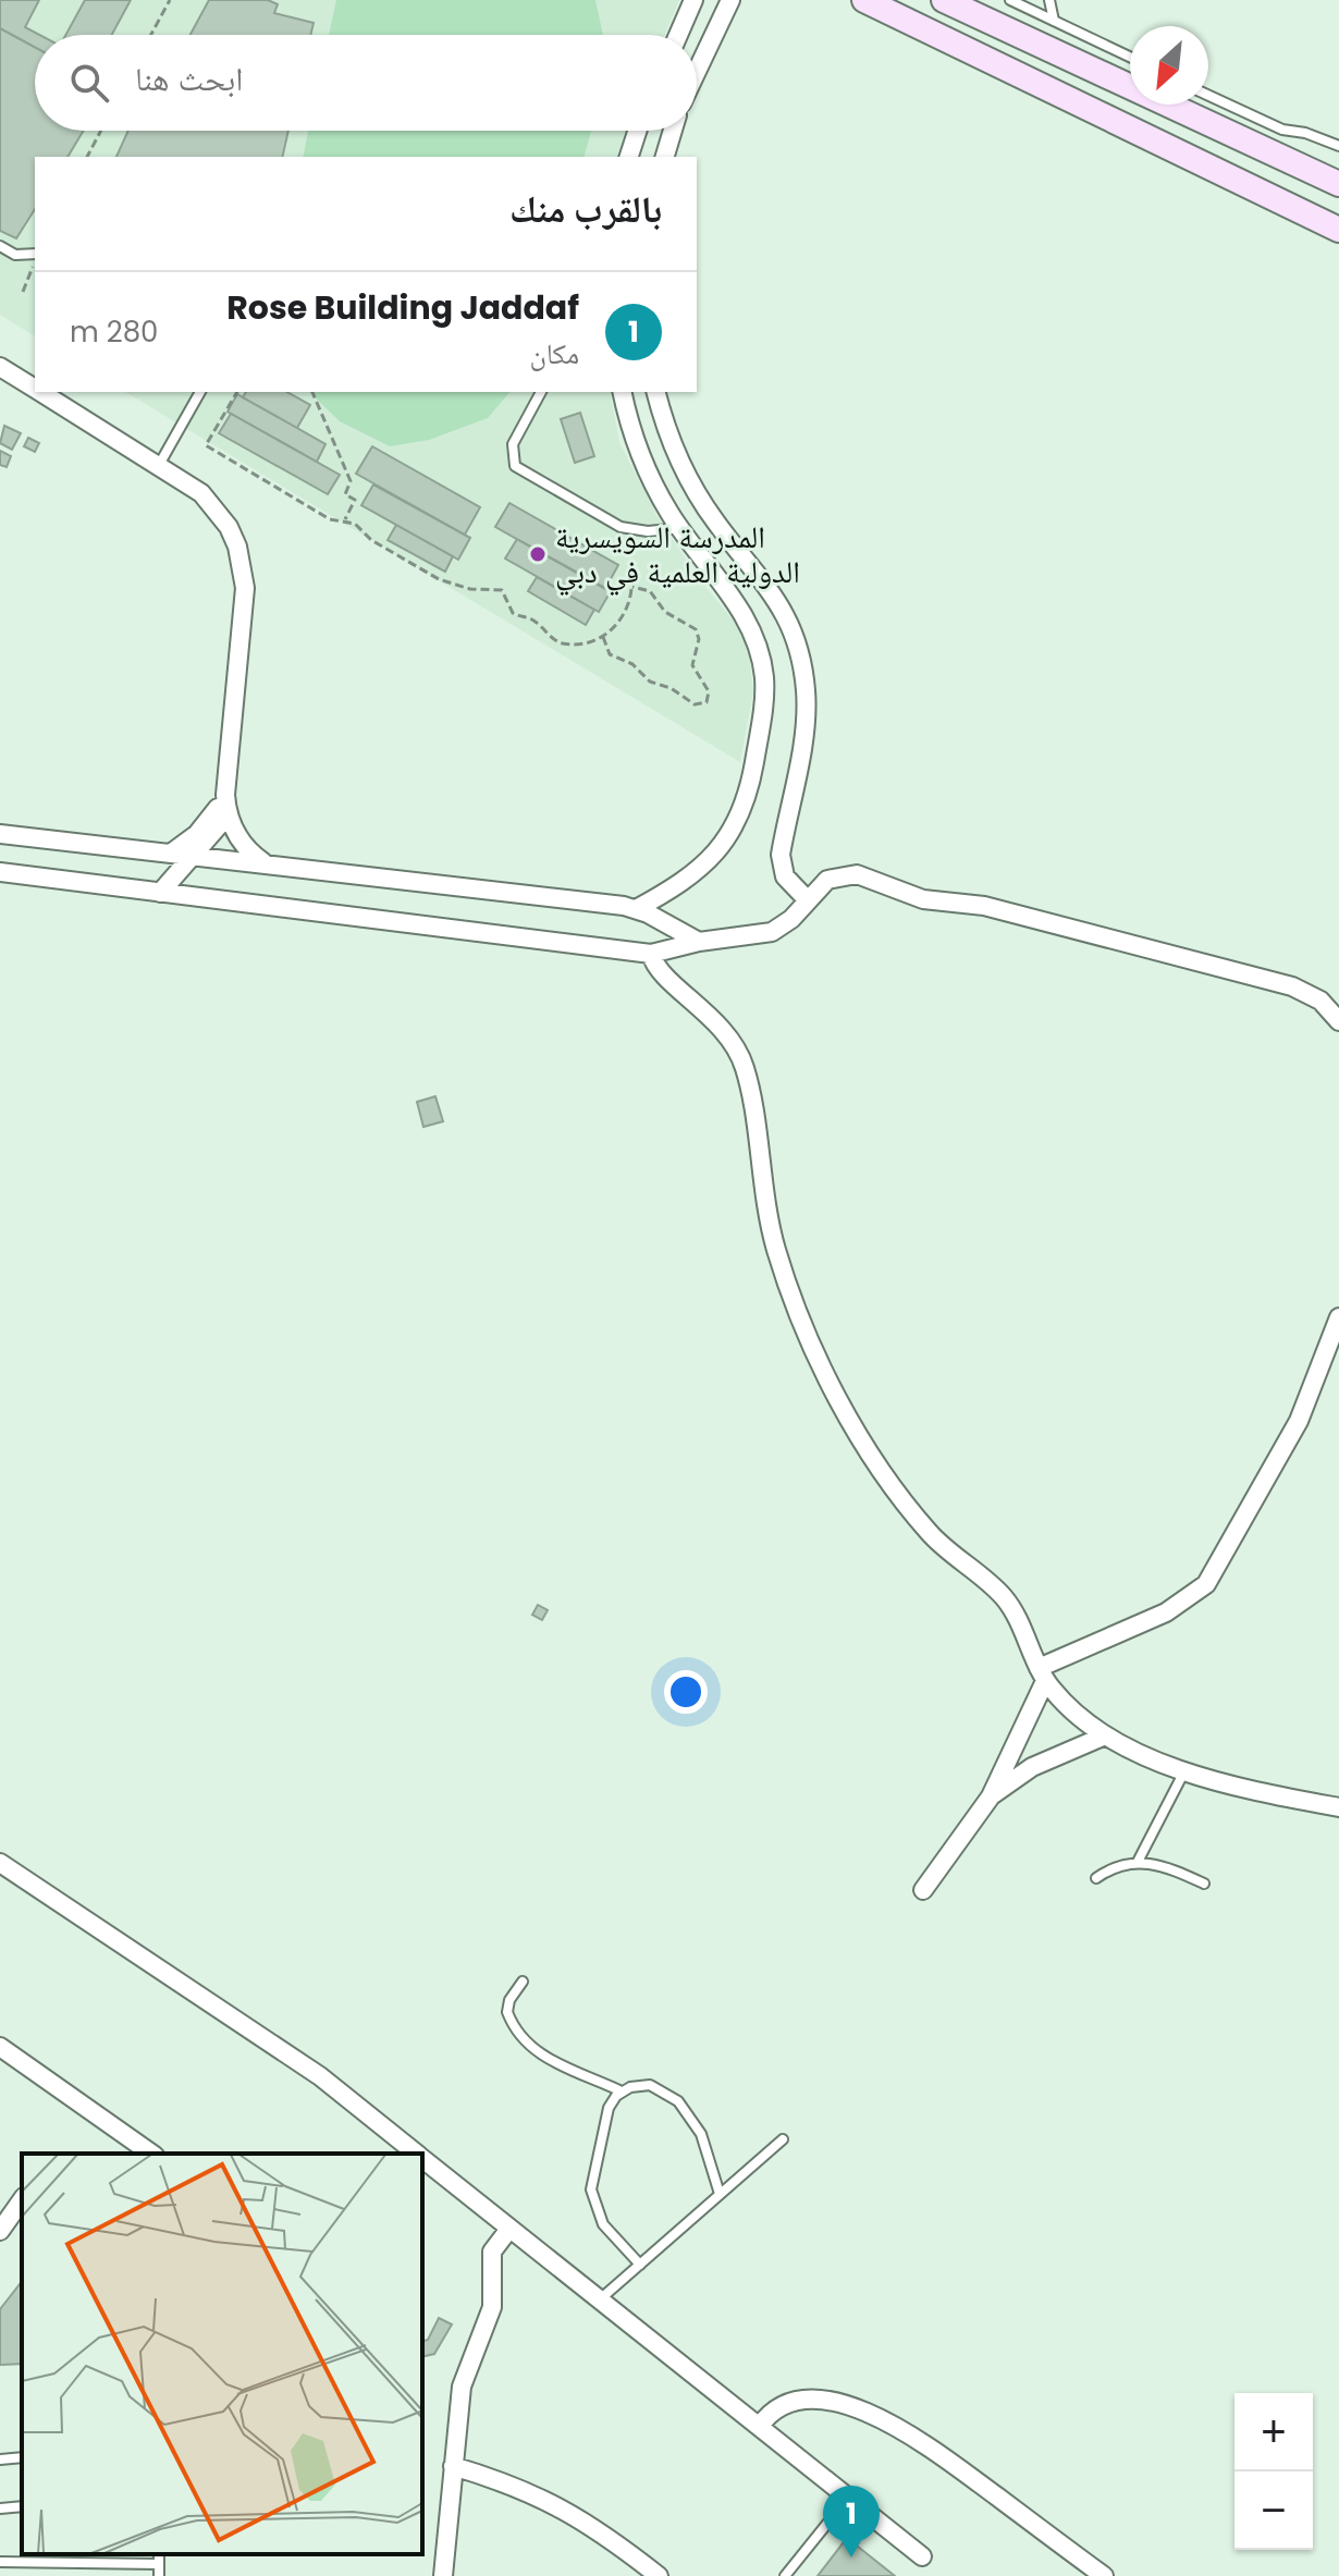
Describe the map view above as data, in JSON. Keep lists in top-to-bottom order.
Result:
{
  "places": ["المدرسة السويسرية الدولية العلمية في دبي"],
  "north": "bottom left",
  "page": {
    "search": "ابحث هنا",
    "heading": "بالقرب منك",
    "list": [
      {
        "mark": "1",
        "name": "Rose Building Jaddaf",
        "note": "مكان",
        "value": "280 m"
      }
    ],
    "map_buttons": ["+", "−"],
    "pins": "1"
  }
}
